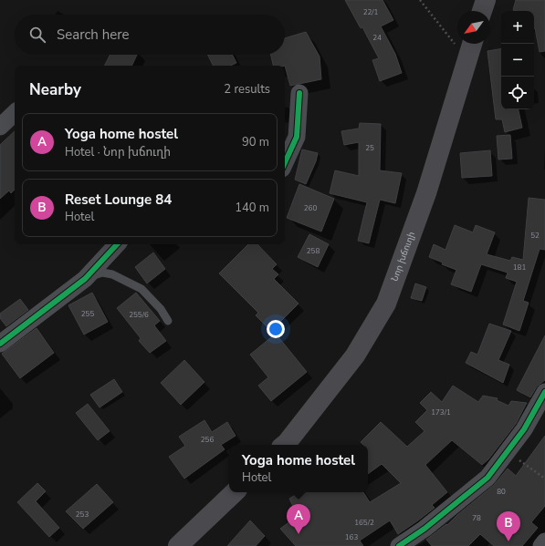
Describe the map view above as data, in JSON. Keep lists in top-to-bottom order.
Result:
{
  "streets": {
    "main road": ["Նոր խճուղի"]
  },
  "house_numbers": [
    "22/1",
    "24",
    "25",
    "260",
    "52",
    "258",
    "181",
    "255",
    "255/6",
    "173/1",
    "256",
    "80",
    "253",
    "78",
    "165/2",
    "163"
  ],
  "north": "bottom left",
  "page": {
    "map_buttons": ["+", "−"],
    "search": "Search here",
    "heading": ["Nearby", "2 results"],
    "list": [
      {
        "mark": "A",
        "name": "Yoga home hostel",
        "note": "Hotel · Նոր խճուղի",
        "value": "90 m"
      },
      {
        "mark": "B",
        "name": "Reset Lounge 84",
        "note": "Hotel",
        "value": "140 m"
      }
    ],
    "popup": ["Yoga home hostel", "Hotel"],
    "pins": ["A", "B"]
  }
}
